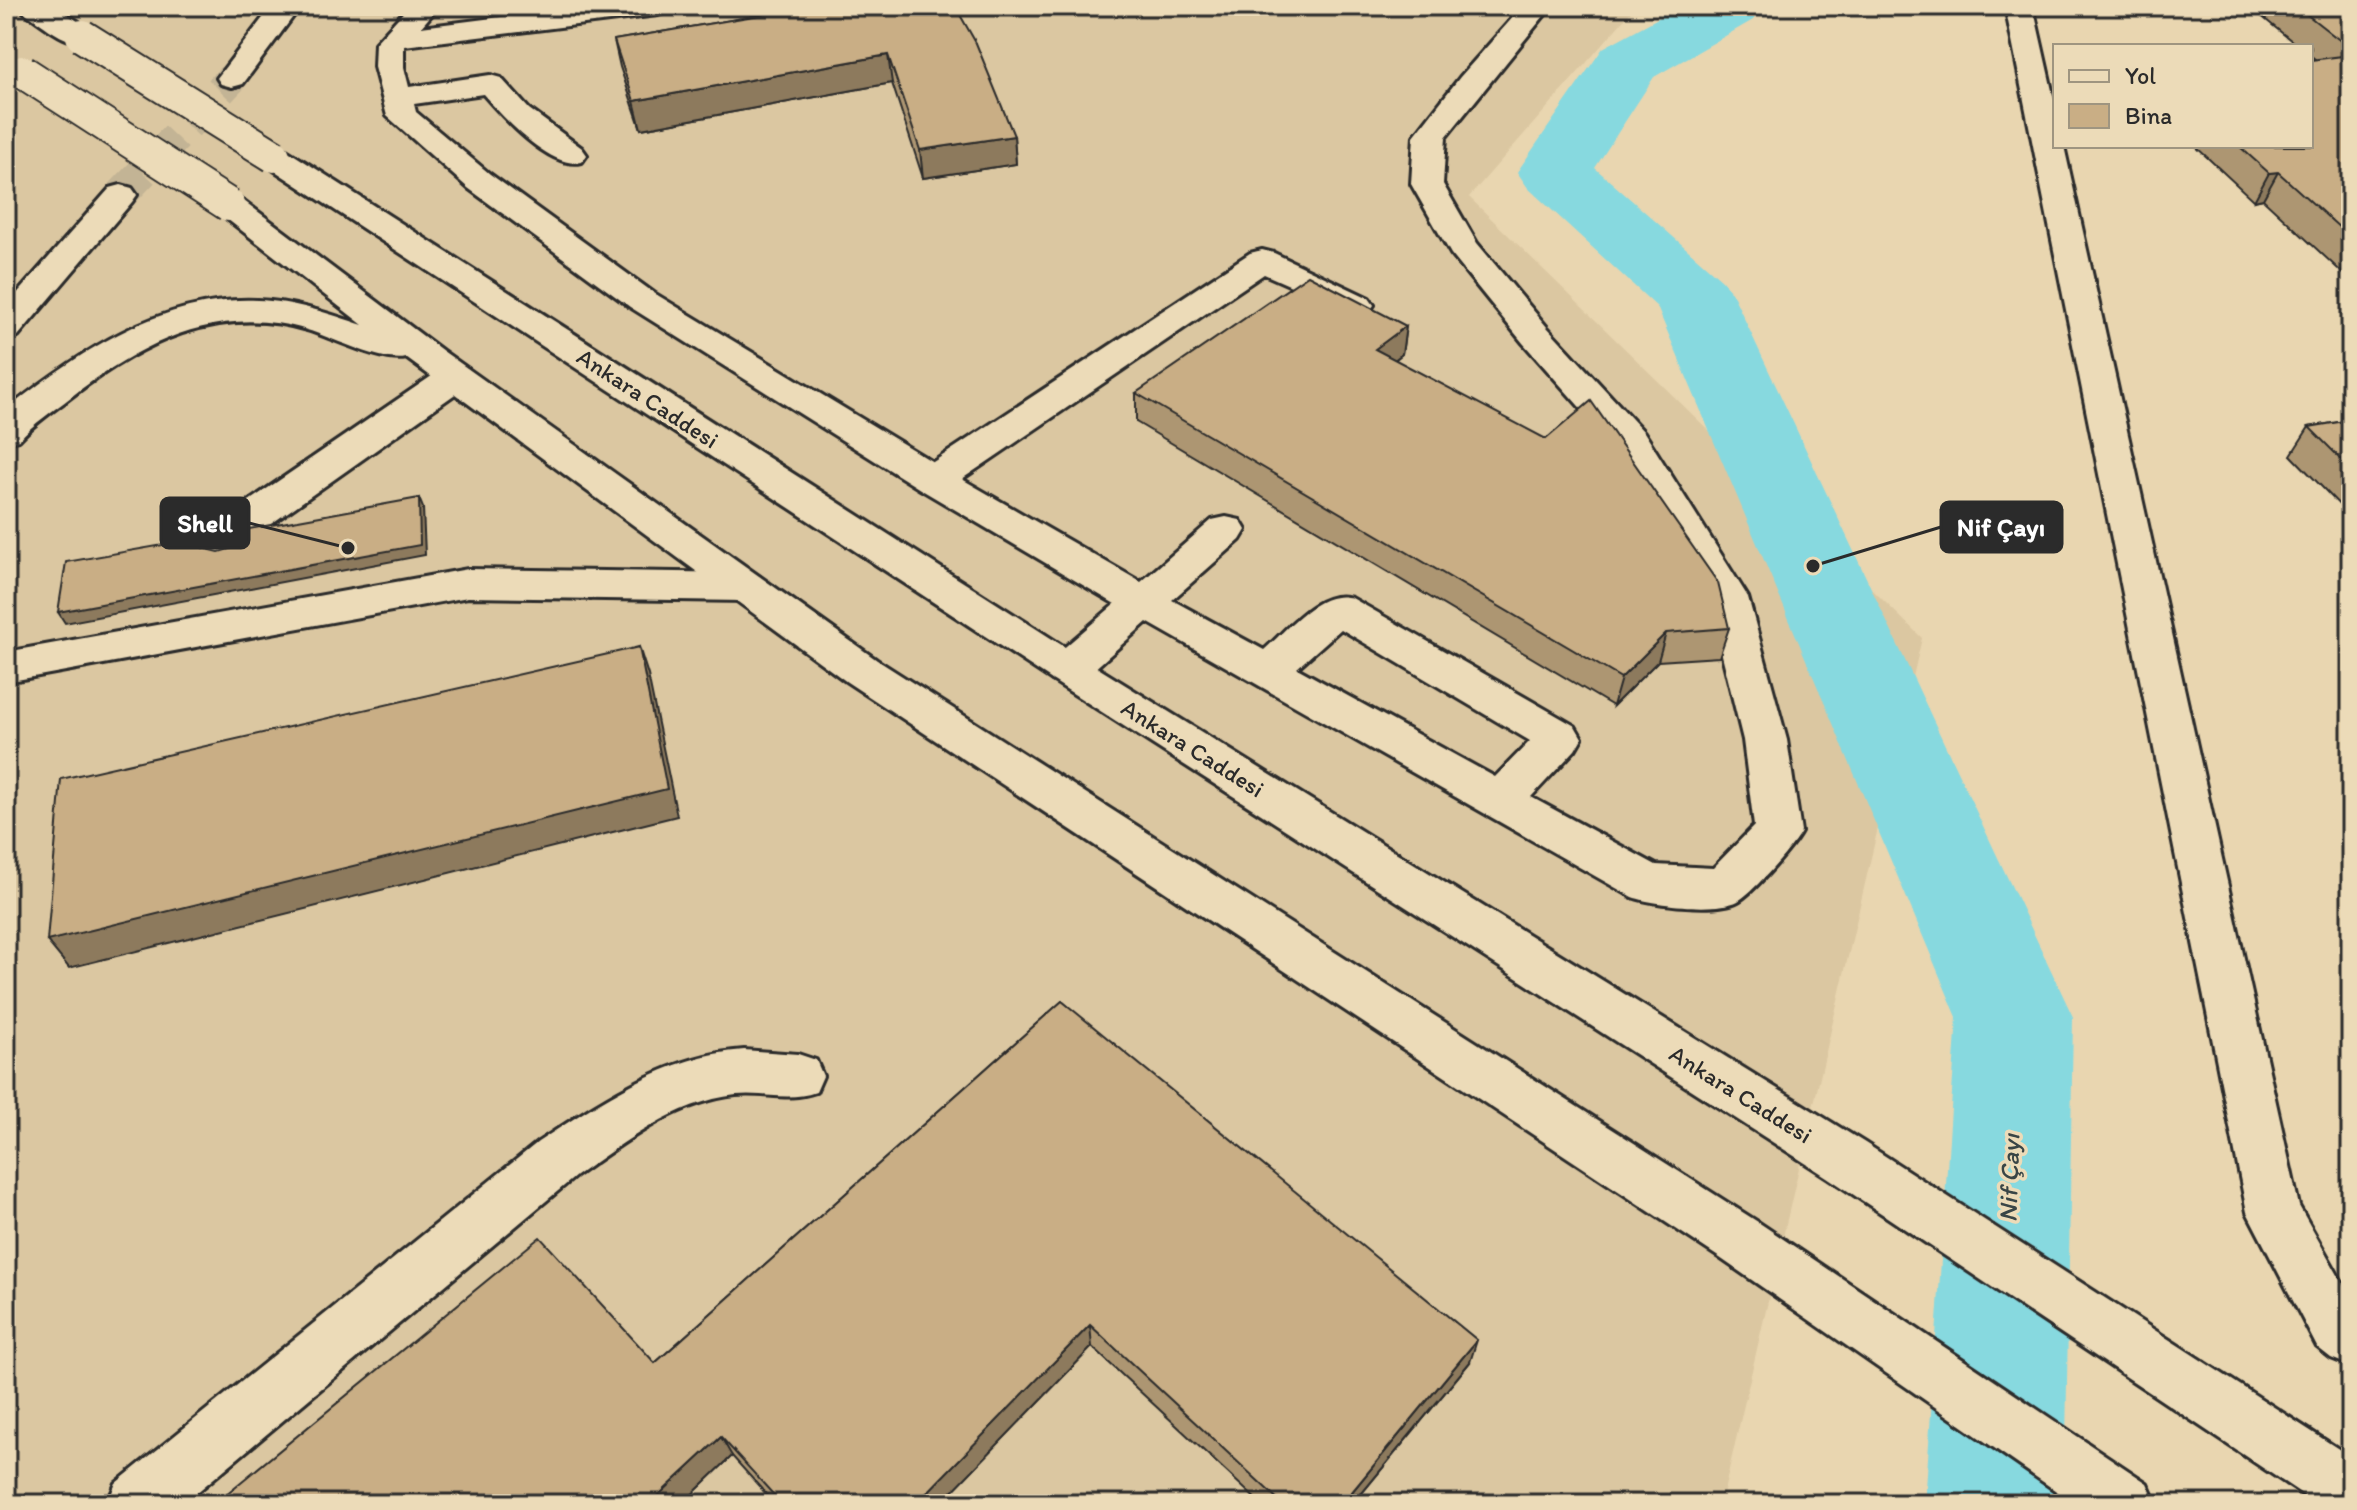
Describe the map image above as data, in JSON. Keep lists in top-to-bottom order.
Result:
{
  "streets": {
    "main road": ["Ankara Caddesi"]
  },
  "water": ["Nif Çayı"],
  "places": ["Shell", "Nif Çayı"],
  "legend": ["Yol", "Bina"]
}
